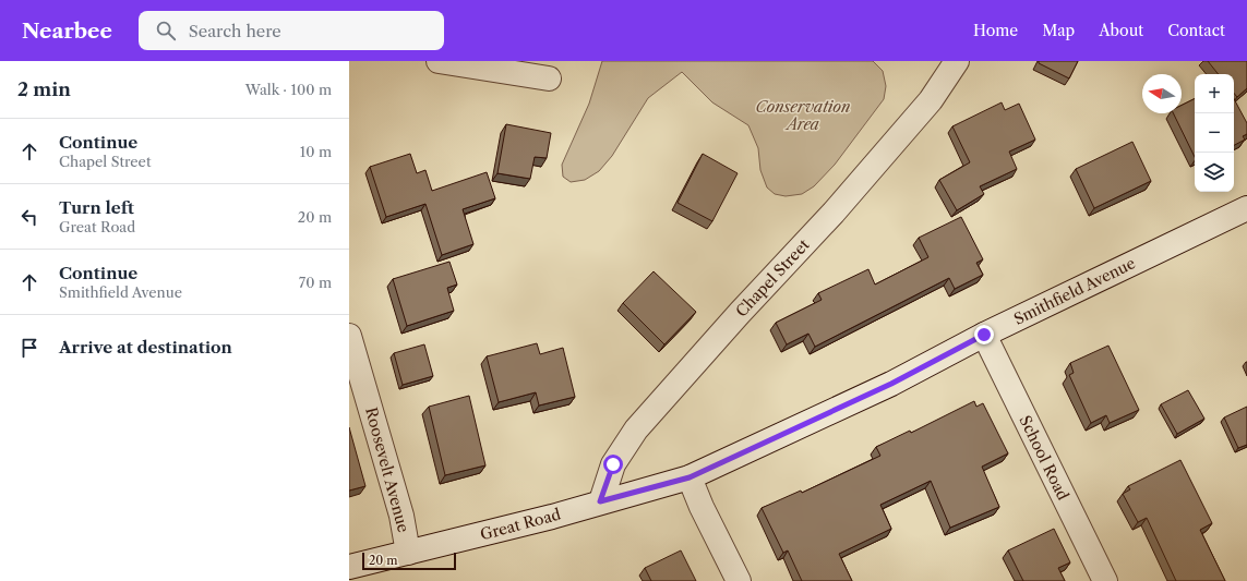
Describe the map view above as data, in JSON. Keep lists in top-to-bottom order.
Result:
{
  "streets": {
    "street": [
      "Chapel Street",
      "Smithfield Avenue",
      "School Road",
      "Roosevelt Avenue",
      "Great Road"
    ]
  },
  "crossings": [
    ["Chapel Street", "Great Road"],
    ["Smithfield Avenue", "School Road"],
    ["Smithfield Avenue", "Great Road"],
    ["Roosevelt Avenue", "Great Road"]
  ],
  "parks": ["Conservation Area"],
  "scale_bar": "20 m",
  "north": "left",
  "page": {
    "header": "Nearbee",
    "search": "Search here",
    "nav": [
      "Home",
      "Map",
      "About",
      "Contact"
    ],
    "heading": ["2 min", "Walk · 100 m"],
    "map_buttons": ["+", "−"],
    "list": [
      ["Continue", "Chapel Street", "10 m"],
      ["Turn left", "Great Road", "20 m"],
      ["Continue", "Smithfield Avenue", "70 m"],
      "Arrive at destination"
    ],
    "scale": "20 m"
  }
}
